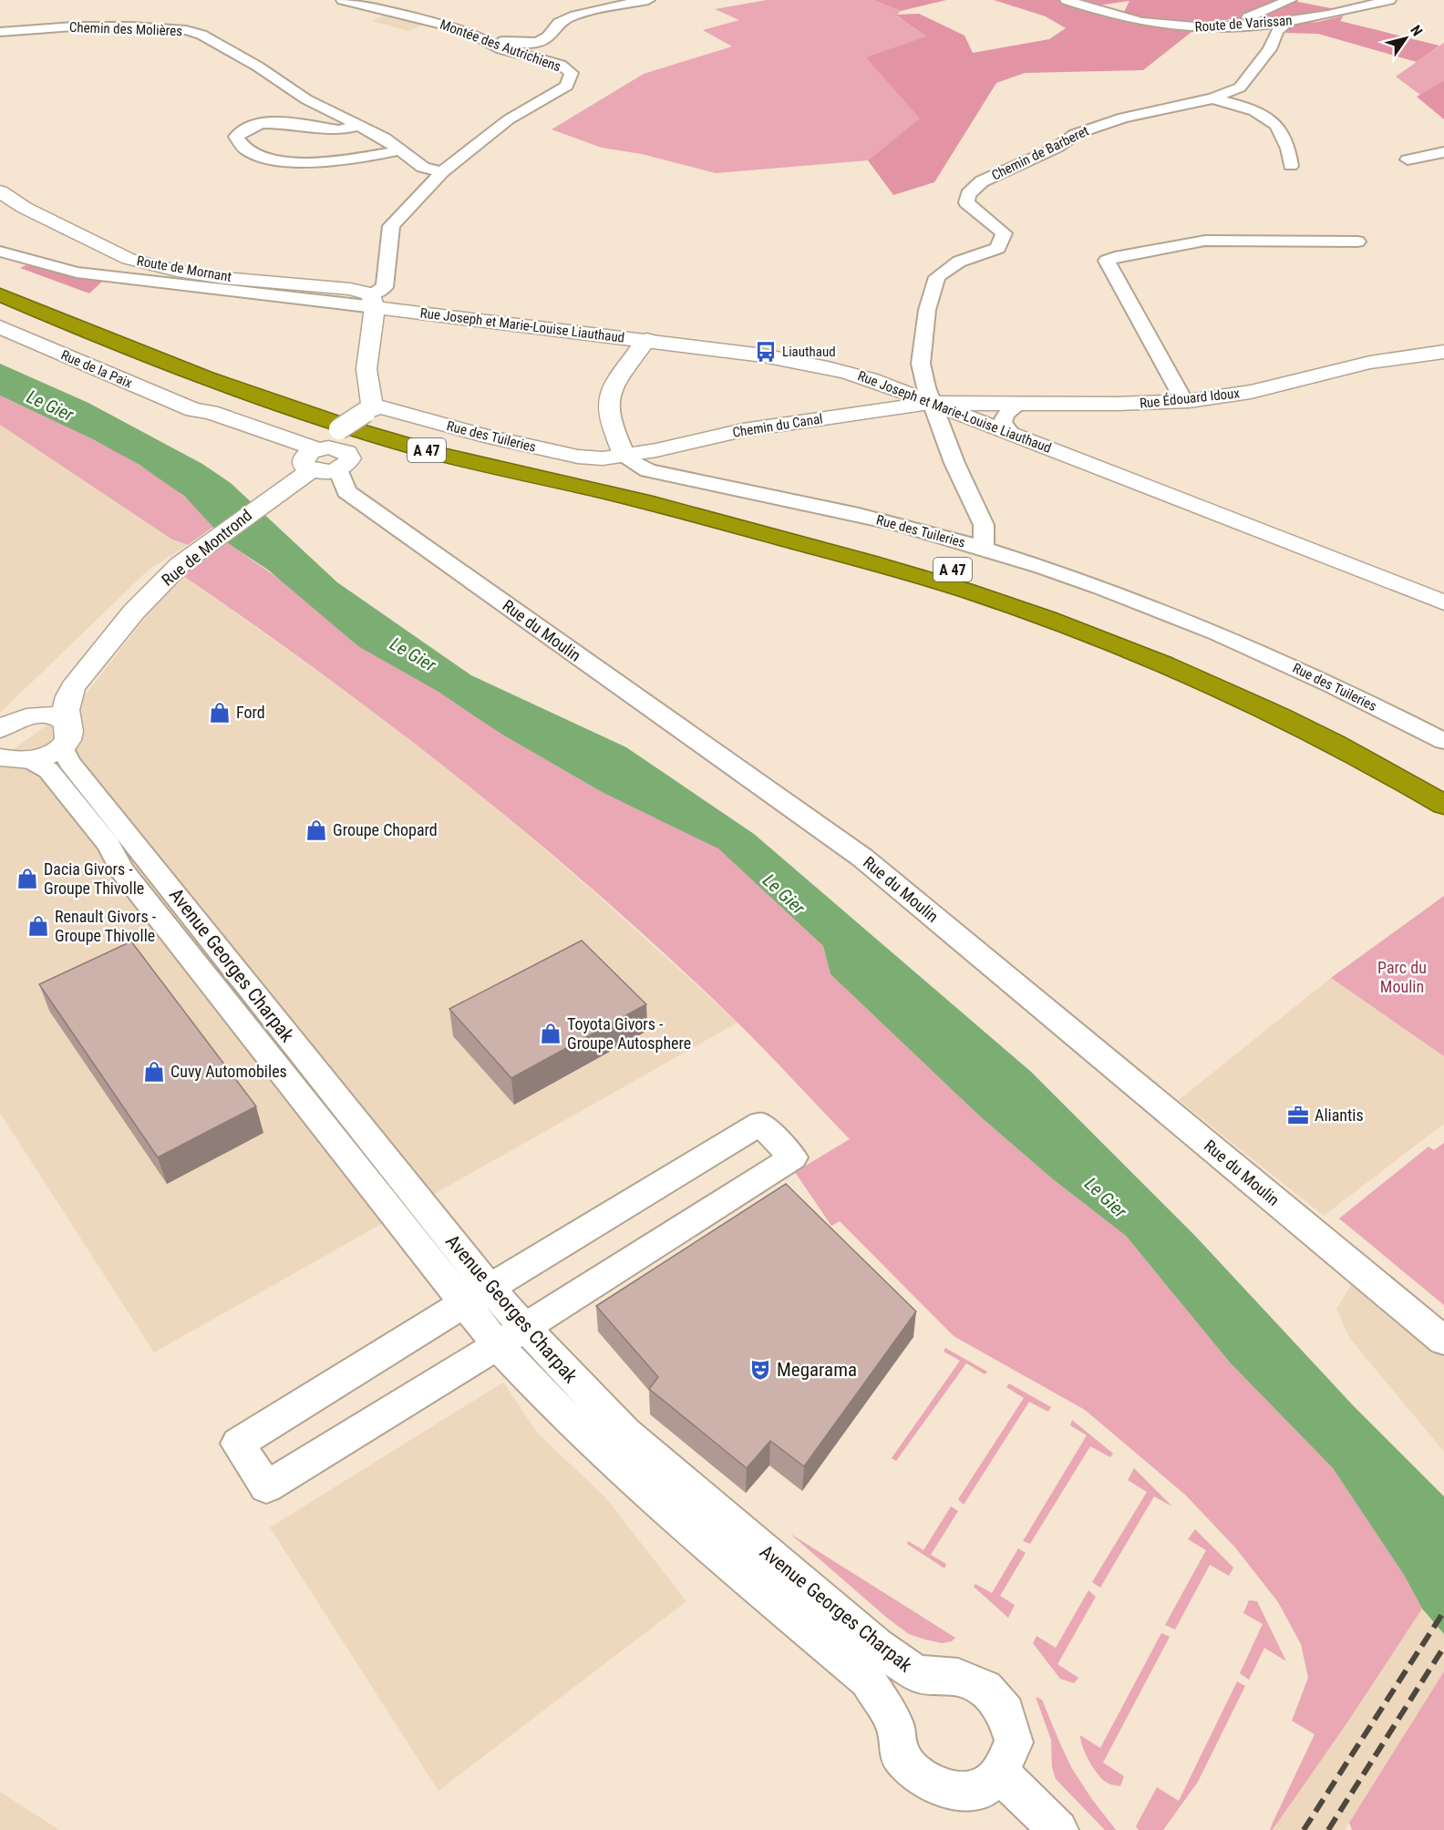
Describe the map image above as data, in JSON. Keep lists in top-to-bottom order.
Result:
{
  "streets": {
    "highway": ["A 47"],
    "main road": [
      "Route de Mornant",
      "Rue Joseph et Marie-Louise Liauthaud",
      "Rue de la Paix",
      "Rue Édouard Idoux",
      "Chemin du Canal",
      "Rue des Tuileries",
      "Rue de Montrond"
    ],
    "street": [
      "Route de Varissan",
      "Chemin des Molières",
      "Montée des Autrichiens",
      "Chemin de Barberet",
      "Rue du Moulin",
      "Avenue Georges Charpak"
    ]
  },
  "crossings": [
    ["Route de Varissan", "Chemin de Barberet"],
    ["Chemin des Molières", "Montée des Autrichiens"],
    ["Montée des Autrichiens", "Route de Mornant"],
    ["Montée des Autrichiens", "Rue Joseph et Marie-Louise Liauthaud"],
    ["Chemin de Barberet", "Rue Joseph et Marie-Louise Liauthaud"],
    ["Chemin de Barberet", "Rue Édouard Idoux"],
    ["Chemin de Barberet", "Chemin du Canal"],
    ["Chemin de Barberet", "Rue des Tuileries"],
    ["Route de Mornant", "Rue Joseph et Marie-Louise Liauthaud"],
    ["Rue Joseph et Marie-Louise Liauthaud", "Rue Édouard Idoux"],
    ["Rue Joseph et Marie-Louise Liauthaud", "Chemin du Canal"],
    ["Rue de la Paix", "Rue de Montrond"],
    ["Rue Édouard Idoux", "Chemin du Canal"],
    ["Chemin du Canal", "Rue des Tuileries"],
    ["Rue de Montrond", "Avenue Georges Charpak"]
  ],
  "water": ["Le Gier"],
  "parks": ["Parc du Moulin"],
  "places": {
    "bus stop": ["Liauthaud"],
    "shop": [
      "Ford",
      "Groupe Chopard",
      "Dacia Givors - Groupe Thivolle",
      "Renault Givors - Groupe Thivolle",
      "Toyota Givors - Groupe Autosphere",
      "Cuvy Automobiles"
    ],
    "office": ["Aliantis"],
    "theatre": ["Megarama"]
  },
  "north": "top right"
}
